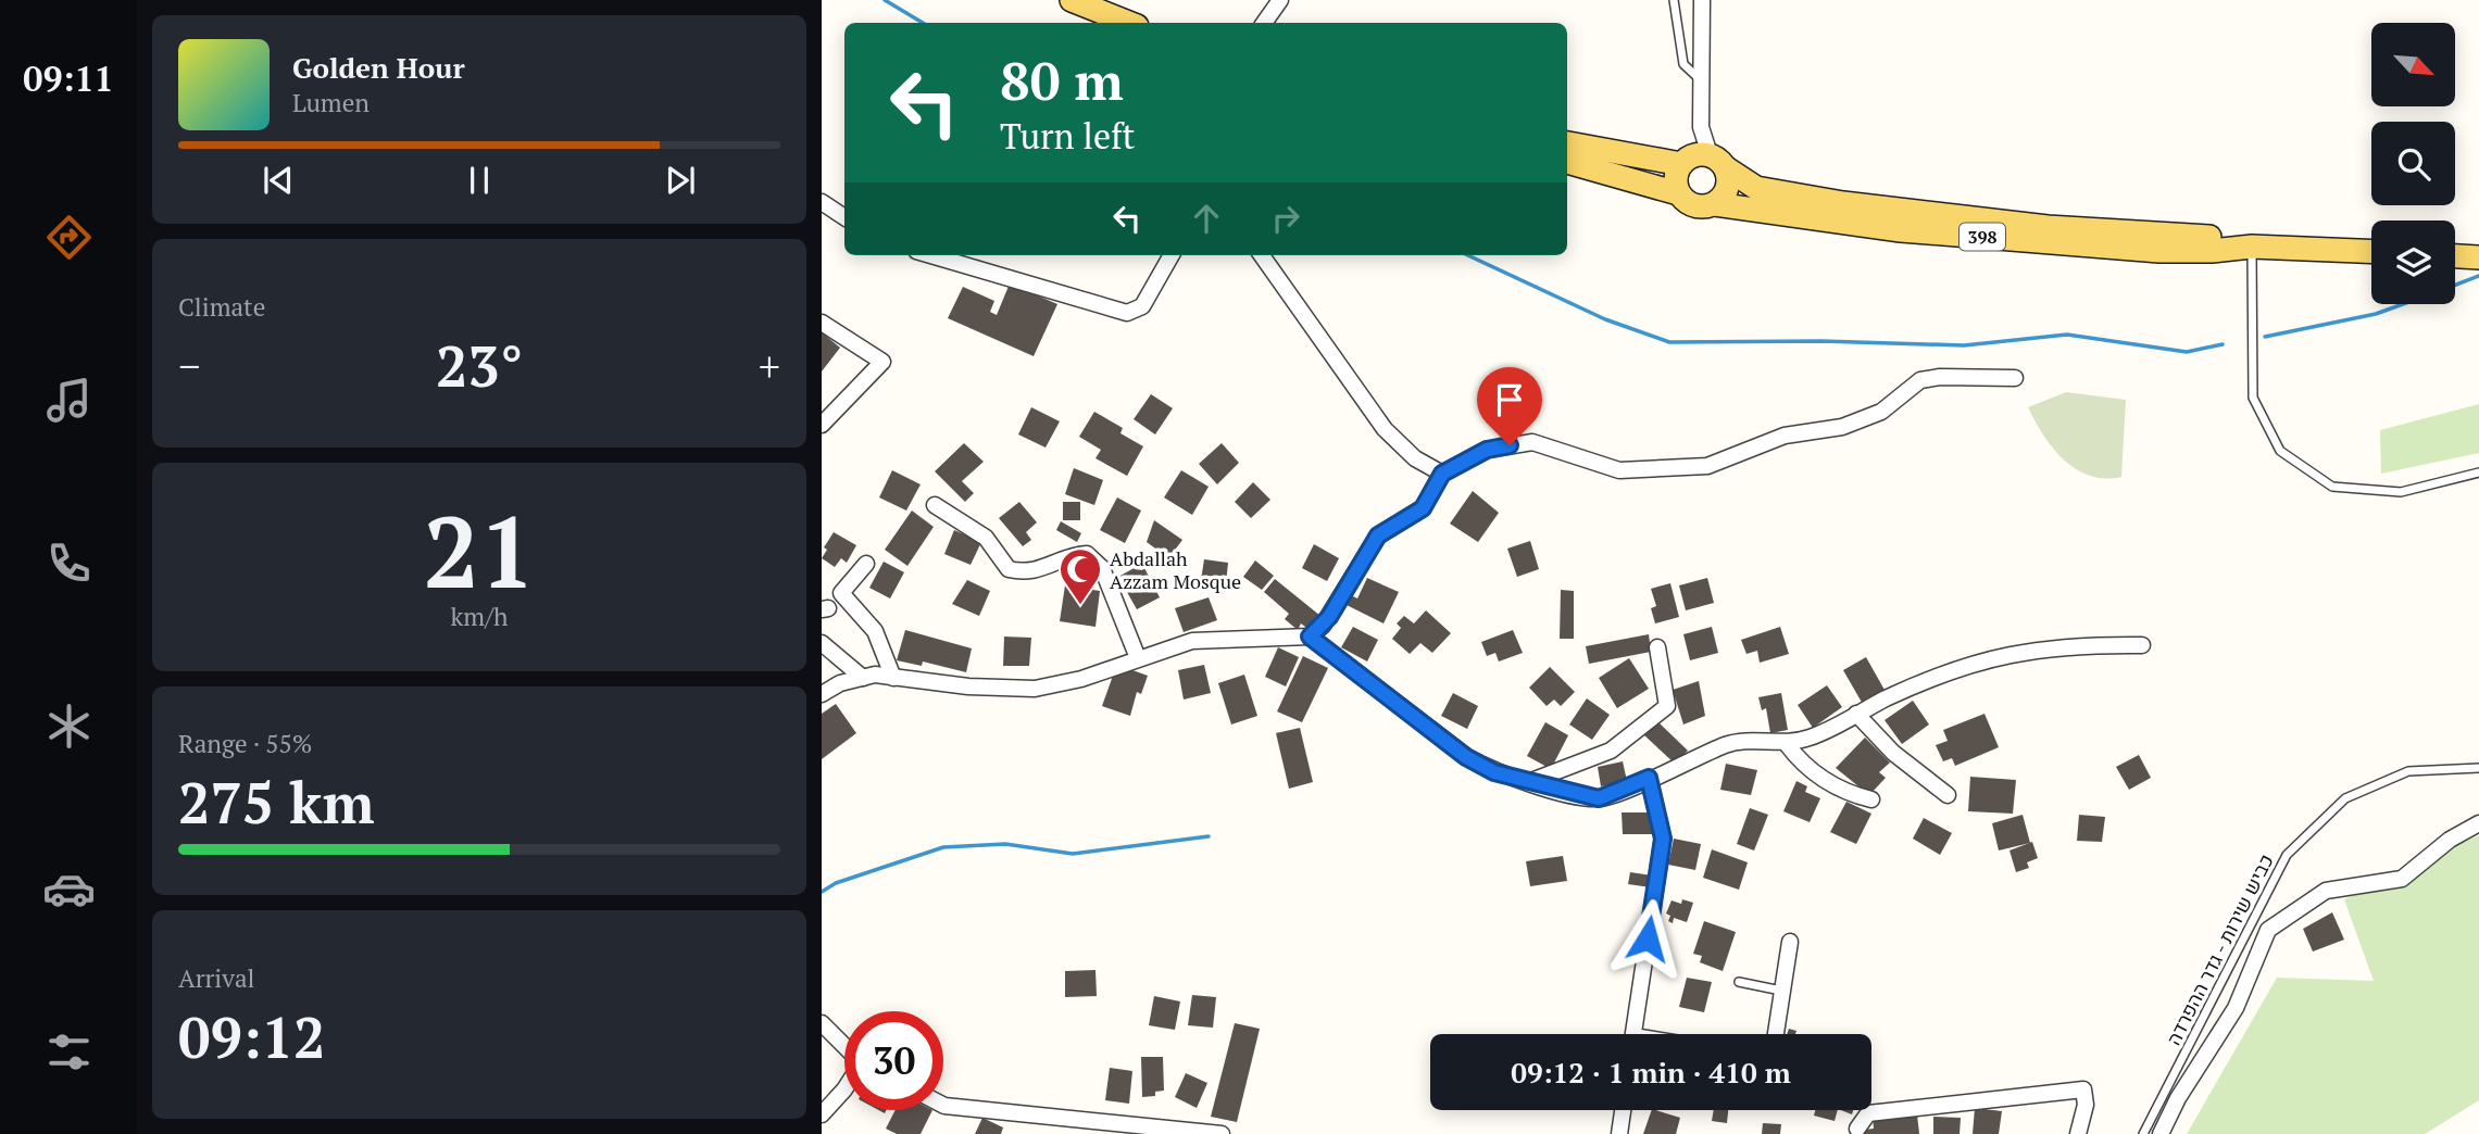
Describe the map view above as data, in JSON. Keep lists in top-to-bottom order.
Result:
{
  "streets": {
    "main road": ["398"],
    "lane": ["כביש שירות - גדר ההפרדה"]
  },
  "places": {
    "mosque": ["Abdallah Azzam Mosque"]
  },
  "north": "bottom right",
  "page": {
    "tabs": "09:11",
    "turn": ["80 m", "Turn left"],
    "song": ["Golden Hour", "Lumen"],
    "tile": [
      "Climate",
      ["21", "km/h"],
      ["Range · 55%", "275 km"],
      ["Arrival", "09:12"]
    ],
    "heat": ["−", "23°", "+"],
    "limit": "30",
    "trip": "09:12 · 1 min · 410 m"
  }
}
